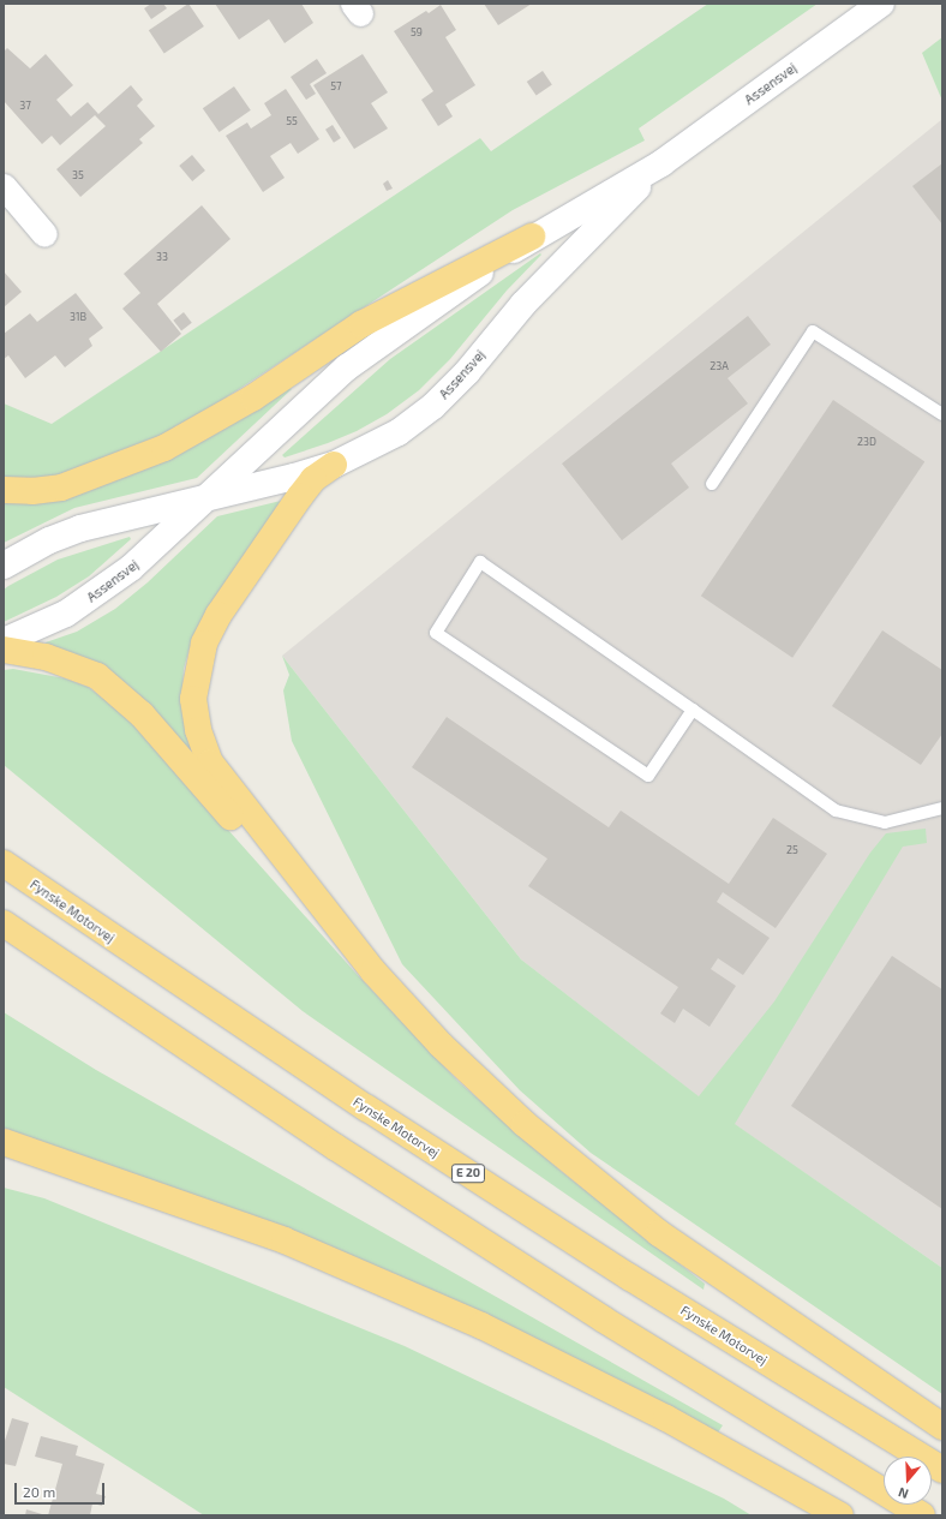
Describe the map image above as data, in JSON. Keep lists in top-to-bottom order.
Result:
{
  "streets": {
    "highway": ["Fynske Motorvej", "E 20"],
    "main road": ["Assensvej"]
  },
  "house_numbers": [
    "59",
    "57",
    "37",
    "55",
    "35",
    "33",
    "31B",
    "23A",
    "23D",
    "25"
  ],
  "scale_bar": "20 m",
  "north": "bottom"
}
